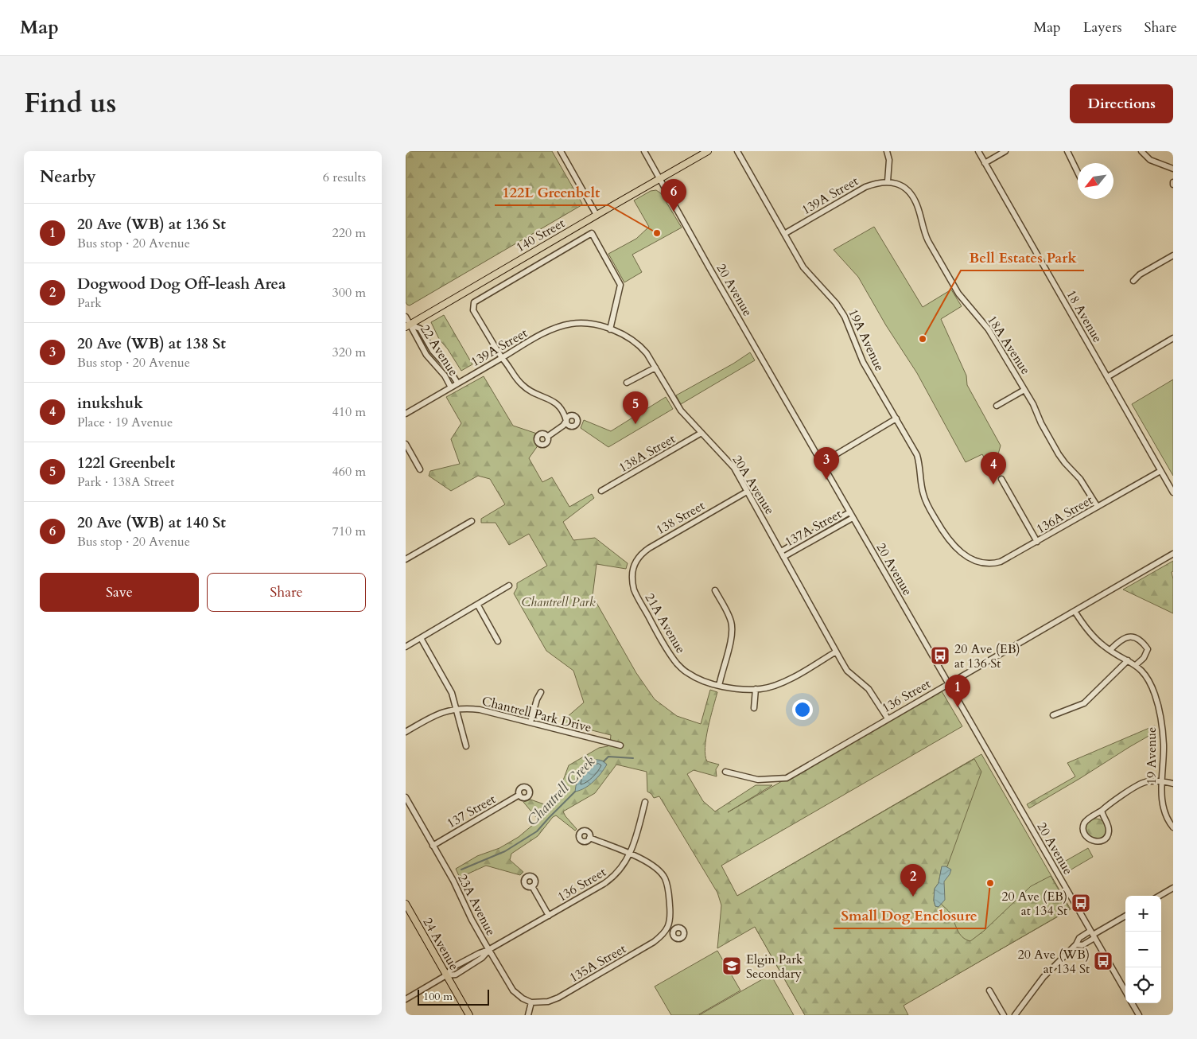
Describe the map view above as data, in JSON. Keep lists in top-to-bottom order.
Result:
{
  "streets": {
    "main road": ["140 Street", "24 Avenue"],
    "street": [
      "139A Street",
      "20 Avenue",
      "18 Avenue",
      "19A Avenue",
      "18A Avenue",
      "22 Avenue",
      "138A Street",
      "20A Avenue",
      "136A Street",
      "138 Street",
      "137A Street",
      "21A Avenue",
      "136 Street",
      "Chantrell Park Drive",
      "19 Avenue",
      "137 Street",
      "23A Avenue",
      "135A Street"
    ]
  },
  "crossings": [
    ["139A Street", "19A Avenue"],
    ["139A Street", "18A Avenue"],
    ["139A Street", "22 Avenue"],
    ["139A Street", "20A Avenue"],
    ["140 Street", "20 Avenue"],
    ["140 Street", "22 Avenue"],
    ["20 Avenue", "137A Street"],
    ["20 Avenue", "136 Street"],
    ["18 Avenue", "136A Street"],
    ["19A Avenue", "136A Street"],
    ["18A Avenue", "136A Street"],
    ["138A Street", "20A Avenue"],
    ["20A Avenue", "138 Street"],
    ["20A Avenue", "137A Street"],
    ["20A Avenue", "136 Street"],
    ["138 Street", "21A Avenue"],
    ["136 Street", "19 Avenue"],
    ["136 Street", "23A Avenue"],
    ["136 Street", "24 Avenue"],
    ["137 Street", "23A Avenue"],
    ["23A Avenue", "135A Street"]
  ],
  "water": ["Chantrell Creek"],
  "parks": ["Chantrell Park"],
  "places": {
    "other": ["122L Greenbelt", "Bell Estates Park", "Small Dog Enclosure"],
    "bus stop": ["20 Ave (EB) at 136 St", "20 Ave (EB) at 134 St", "20 Ave (WB) at 134 St"],
    "school or university": ["Elgin Park Secondary"]
  },
  "scale_bar": "100 m",
  "north": "bottom left",
  "page": {
    "header": "Map",
    "nav": ["Map", "Layers", "Share"],
    "title": "Find us",
    "buttons": [
      "Directions",
      ["Save", "Share"]
    ],
    "heading": ["Nearby", "6 results"],
    "pins": [
      "6",
      "5",
      "3",
      "4",
      "1",
      "2"
    ],
    "list": [
      {
        "mark": "1",
        "name": "20 Ave (WB) at 136 St",
        "note": "Bus stop · 20 Avenue",
        "value": "220 m"
      },
      {
        "mark": "2",
        "name": "Dogwood Dog Off-leash Area",
        "note": "Park",
        "value": "300 m"
      },
      {
        "mark": "3",
        "name": "20 Ave (WB) at 138 St",
        "note": "Bus stop · 20 Avenue",
        "value": "320 m"
      },
      {
        "mark": "4",
        "name": "inukshuk",
        "note": "Place · 19 Avenue",
        "value": "410 m"
      },
      {
        "mark": "5",
        "name": "122l Greenbelt",
        "note": "Park · 138A Street",
        "value": "460 m"
      },
      {
        "mark": "6",
        "name": "20 Ave (WB) at 140 St",
        "note": "Bus stop · 20 Avenue",
        "value": "710 m"
      }
    ],
    "map_buttons": ["+", "−"],
    "scale": "100 m"
  }
}
